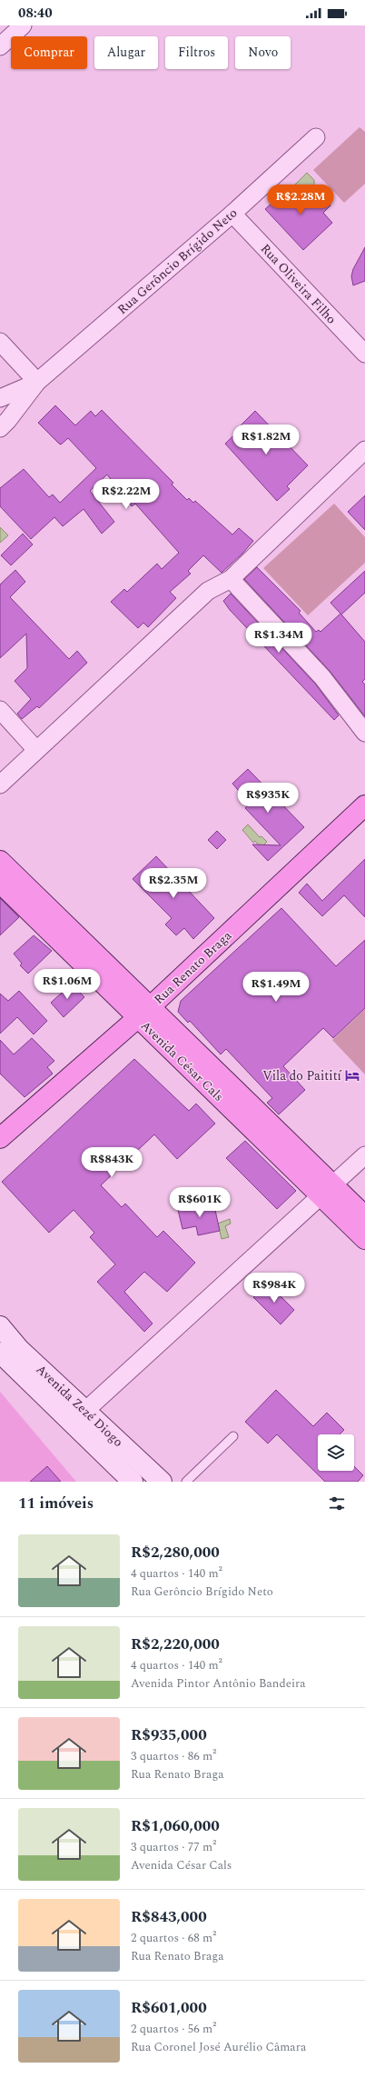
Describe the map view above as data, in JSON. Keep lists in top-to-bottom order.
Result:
{
  "streets": {
    "main road": ["Rua Renato Braga", "Avenida César Cals", "Avenida Zezé Diogo"],
    "street": ["Rua Gerôncio Brígido Neto", "Rua Oliveira Filho"]
  },
  "crossings": [
    ["Rua Gerôncio Brígido Neto", "Rua Oliveira Filho"],
    ["Rua Renato Braga", "Avenida César Cals"]
  ],
  "places": {
    "hotel": ["Vila do Paitití"]
  },
  "page": {
    "status": "08:40",
    "chip": [
      "Comprar",
      "Alugar",
      "Filtros",
      "Novo"
    ],
    "price": [
      "R$2.28M",
      "R$1.82M",
      "R$2.22M",
      "R$1.34M",
      "R$935K",
      "R$2.35M",
      "R$1.06M",
      "R$1.49M",
      "R$843K",
      "R$601K",
      "R$984K"
    ],
    "heading": "11 imóveis",
    "list": [
      {
        "name": "R$2,280,000",
        "note": "4 quartos · 140 m² · Rua Gerôncio Brígido Neto"
      },
      {
        "name": "R$2,220,000",
        "note": "4 quartos · 140 m² · Avenida Pintor Antônio Bandeira"
      },
      {
        "name": "R$935,000",
        "note": "3 quartos · 86 m² · Rua Renato Braga"
      },
      {
        "name": "R$1,060,000",
        "note": "3 quartos · 77 m² · Avenida César Cals"
      },
      {
        "name": "R$843,000",
        "note": "2 quartos · 68 m² · Rua Renato Braga"
      },
      {
        "name": "R$601,000",
        "note": "2 quartos · 56 m² · Rua Coronel José Aurélio Câmara"
      }
    ]
  }
}
